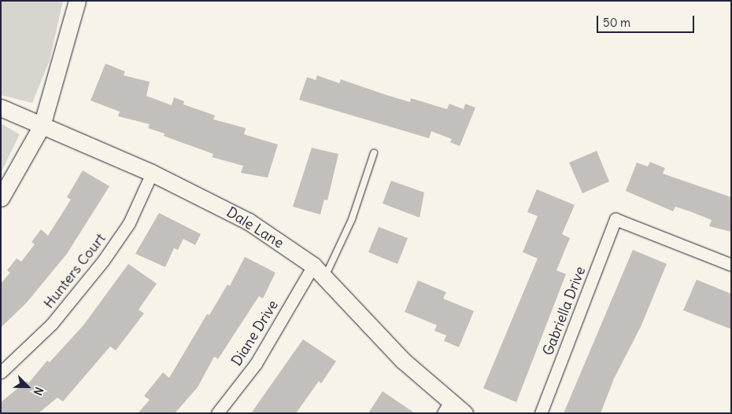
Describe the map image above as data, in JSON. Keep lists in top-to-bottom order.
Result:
{
  "streets": {
    "street": [
      "Dale Lane",
      "Hunters Court",
      "Gabriella Drive",
      "Diane Drive"
    ]
  },
  "crossings": [
    ["Dale Lane", "Hunters Court"],
    ["Dale Lane", "Diane Drive"]
  ],
  "scale_bar": "50 m",
  "north": "bottom right"
}
